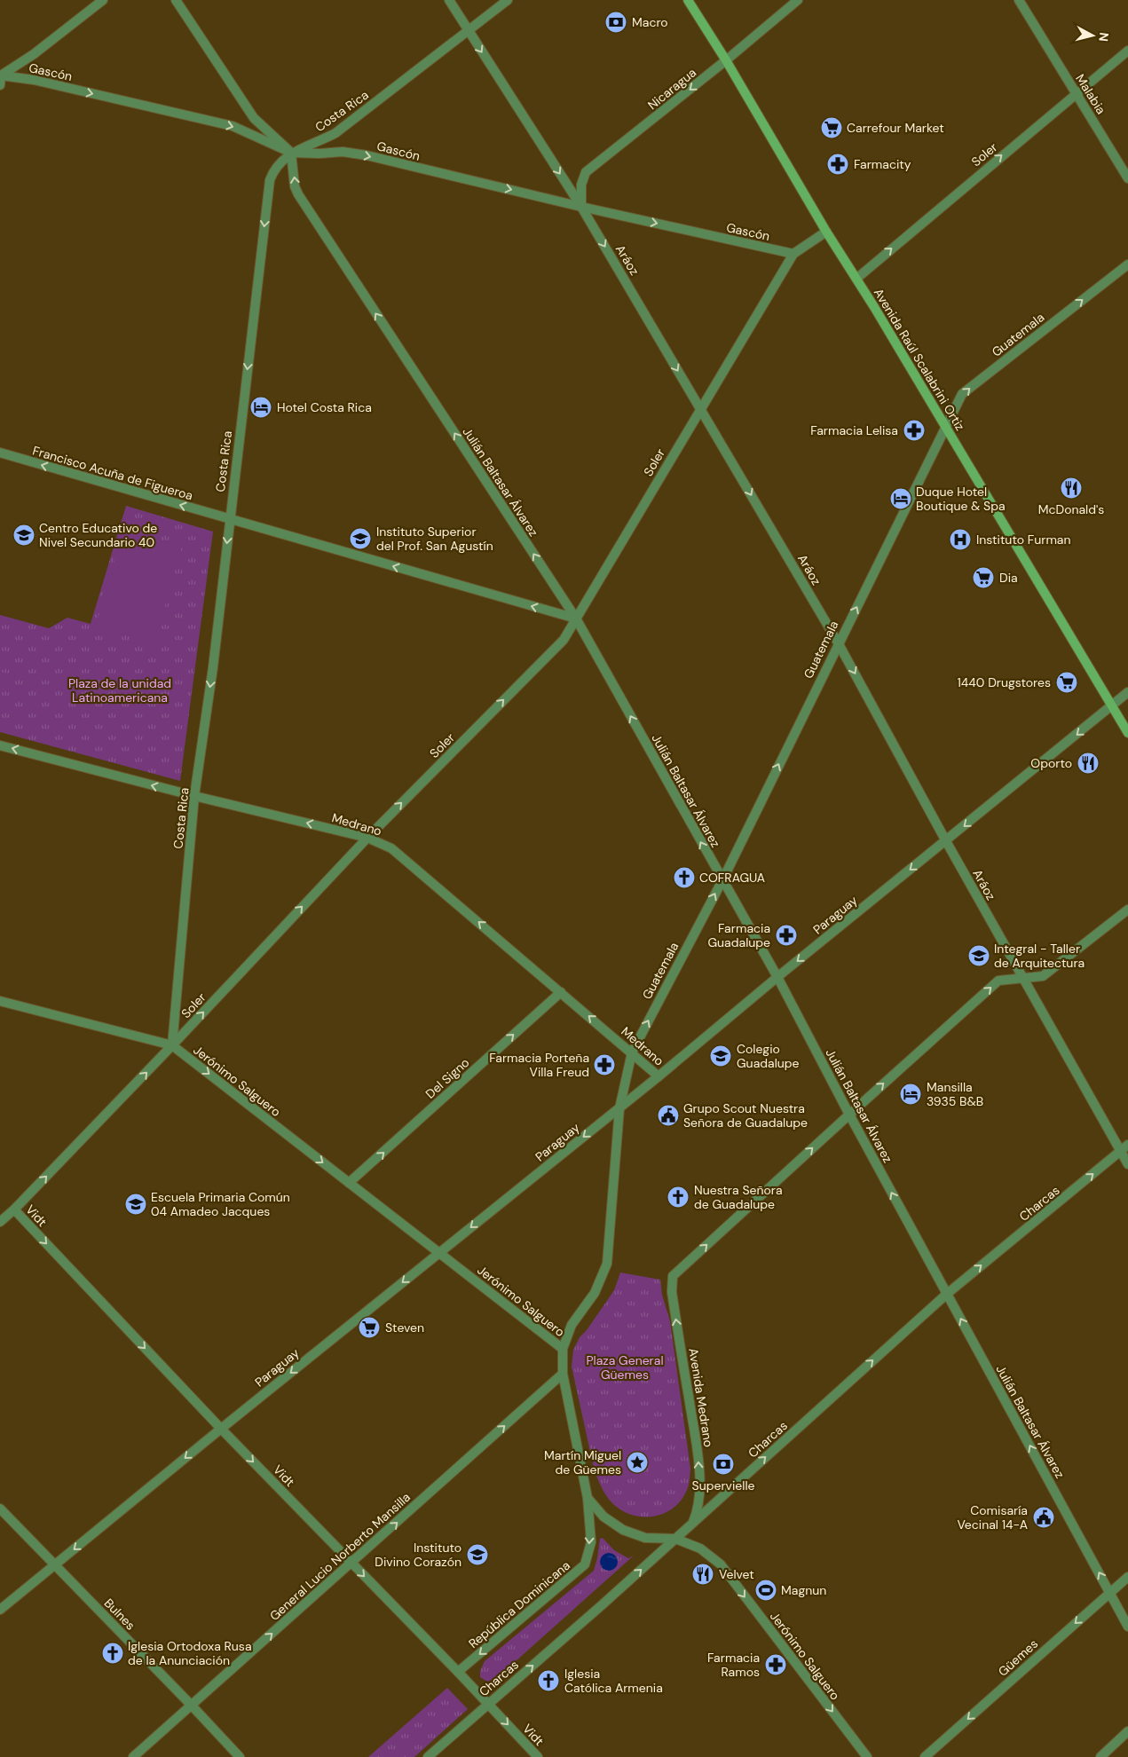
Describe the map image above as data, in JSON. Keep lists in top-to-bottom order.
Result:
{
  "streets": {
    "main road": ["Avenida Raúl Scalabrini Ortiz"],
    "street": [
      "Gascón",
      "Nicaragua",
      "Malabia",
      "Costa Rica",
      "Soler",
      "Aráoz",
      "Guatemala",
      "Francisco Acuña de Figueroa",
      "Julián Baltasar Álvarez",
      "Medrano",
      "Paraguay",
      "Del Signo",
      "Jerónimo Salguero",
      "Charcas",
      "Vidt",
      "Avenida Medrano",
      "General Lucio Norberto Mansilla",
      "República Dominicana",
      "Bulnes",
      "Güemes"
    ]
  },
  "crossings": [
    ["Gascón", "Nicaragua"],
    ["Gascón", "Costa Rica"],
    ["Gascón", "Soler"],
    ["Gascón", "Aráoz"],
    ["Gascón", "Julián Baltasar Álvarez"],
    ["Nicaragua", "Aráoz"],
    ["Nicaragua", "Avenida Raúl Scalabrini Ortiz"],
    ["Malabia", "Soler"],
    ["Costa Rica", "Soler"],
    ["Costa Rica", "Aráoz"],
    ["Costa Rica", "Francisco Acuña de Figueroa"],
    ["Costa Rica", "Julián Baltasar Álvarez"],
    ["Costa Rica", "Medrano"],
    ["Costa Rica", "Jerónimo Salguero"],
    ["Soler", "Aráoz"],
    ["Soler", "Avenida Raúl Scalabrini Ortiz"],
    ["Soler", "Francisco Acuña de Figueroa"],
    ["Soler", "Julián Baltasar Álvarez"],
    ["Soler", "Medrano"],
    ["Soler", "Jerónimo Salguero"],
    ["Soler", "Vidt"],
    ["Aráoz", "Guatemala"],
    ["Aráoz", "Paraguay"],
    ["Aráoz", "Charcas"],
    ["Guatemala", "Avenida Raúl Scalabrini Ortiz"],
    ["Guatemala", "Julián Baltasar Álvarez"],
    ["Guatemala", "Medrano"],
    ["Guatemala", "Paraguay"],
    ["Avenida Raúl Scalabrini Ortiz", "Paraguay"],
    ["Francisco Acuña de Figueroa", "Julián Baltasar Álvarez"],
    ["Julián Baltasar Álvarez", "Paraguay"],
    ["Julián Baltasar Álvarez", "Charcas"],
    ["Julián Baltasar Álvarez", "Avenida Medrano"],
    ["Julián Baltasar Álvarez", "Güemes"],
    ["Medrano", "Paraguay"],
    ["Medrano", "Del Signo"],
    ["Paraguay", "Jerónimo Salguero"],
    ["Paraguay", "Vidt"],
    ["Paraguay", "Bulnes"],
    ["Del Signo", "Jerónimo Salguero"],
    ["Jerónimo Salguero", "Charcas"],
    ["Jerónimo Salguero", "General Lucio Norberto Mansilla"],
    ["Jerónimo Salguero", "República Dominicana"],
    ["Charcas", "Vidt"],
    ["Charcas", "Avenida Medrano"],
    ["Vidt", "General Lucio Norberto Mansilla"],
    ["Vidt", "República Dominicana"],
    ["General Lucio Norberto Mansilla", "Bulnes"]
  ],
  "one_way": [
    "Gascón",
    "Nicaragua",
    "Costa Rica",
    "Soler",
    "Aráoz",
    "Guatemala",
    "Francisco Acuña de Figueroa",
    "Julián Baltasar Álvarez",
    "Medrano",
    "Paraguay",
    "Del Signo",
    "Jerónimo Salguero",
    "Charcas",
    "Vidt",
    "Avenida Medrano",
    "General Lucio Norberto Mansilla",
    "República Dominicana",
    "Güemes"
  ],
  "parks": ["Plaza de la unidad Latinoamericana", "Plaza General Güemes"],
  "places": {
    "bank": ["Macro", "Supervielle"],
    "supermarket": [
      "Carrefour Market",
      "Dia",
      "1440 Drugstores",
      "Steven"
    ],
    "pharmacy": [
      "Farmacity",
      "Farmacia Lelisa",
      "Farmacia Guadalupe",
      "Farmacia Porteña Villa Freud",
      "Farmacia Ramos"
    ],
    "hotel": ["Hotel Costa Rica", "Duque Hotel Boutique & Spa", "Mansilla 3935 B&B"],
    "restaurant": ["McDonald's", "Oporto", "Velvet"],
    "school or university": [
      "Centro Educativo de Nivel Secundario 40",
      "Instituto Superior del Prof. San Agustín",
      "Integral - Taller de Arquitectura",
      "Colegio Guadalupe",
      "Escuela Primaria Común 04 Amadeo Jacques",
      "Instituto Divino Corazón"
    ],
    "hospital": ["Instituto Furman"],
    "church": [
      "COFRAGUA",
      "Nuestra Señora de Guadalupe",
      "Iglesia Ortodoxa Rusa de la Anunciación",
      "Iglesia Católica Armenia"
    ],
    "public building": ["Grupo Scout Nuestra Señora de Guadalupe", "Comisaría Vecinal 14-A"],
    "place": ["Martín Miguel de Güemes"],
    "sports": ["Magnun"]
  },
  "north": "right"
}
